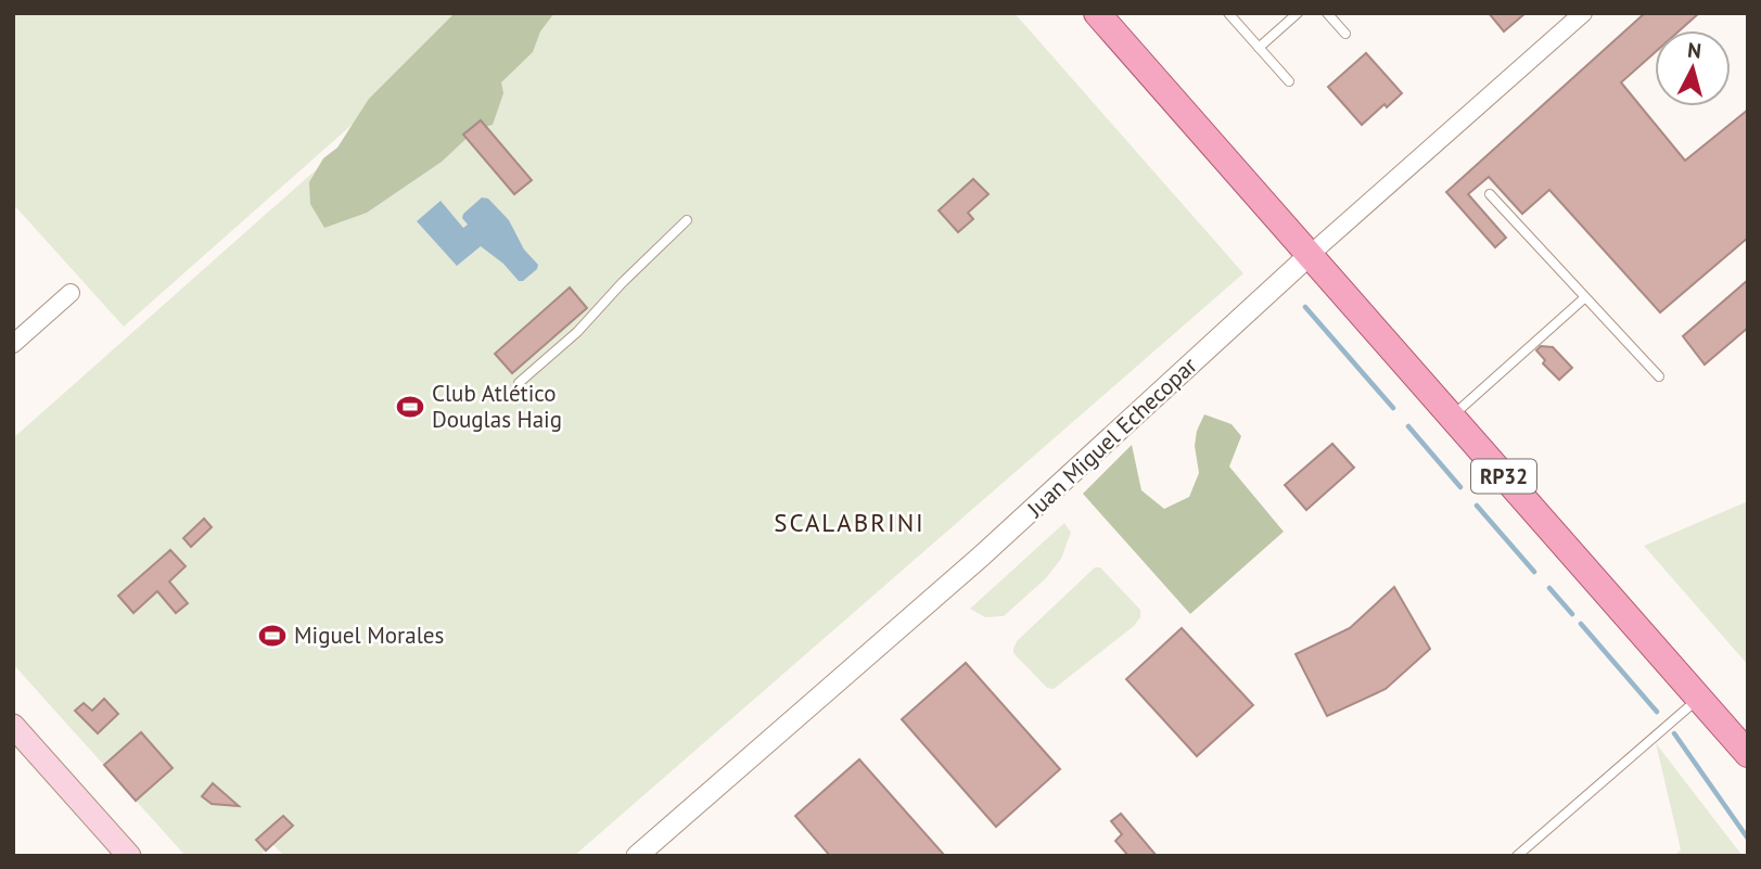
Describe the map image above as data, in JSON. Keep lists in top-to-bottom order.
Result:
{
  "streets": {
    "main road": ["RP32"],
    "street": ["Juan Miguel Echecopar"]
  },
  "crossings": [
    ["Juan Miguel Echecopar", "RP32"]
  ],
  "districts": ["SCALABRINI"],
  "places": {
    "sports": ["Club Atlético Douglas Haig", "Miguel Morales"]
  },
  "north": "top"
}
